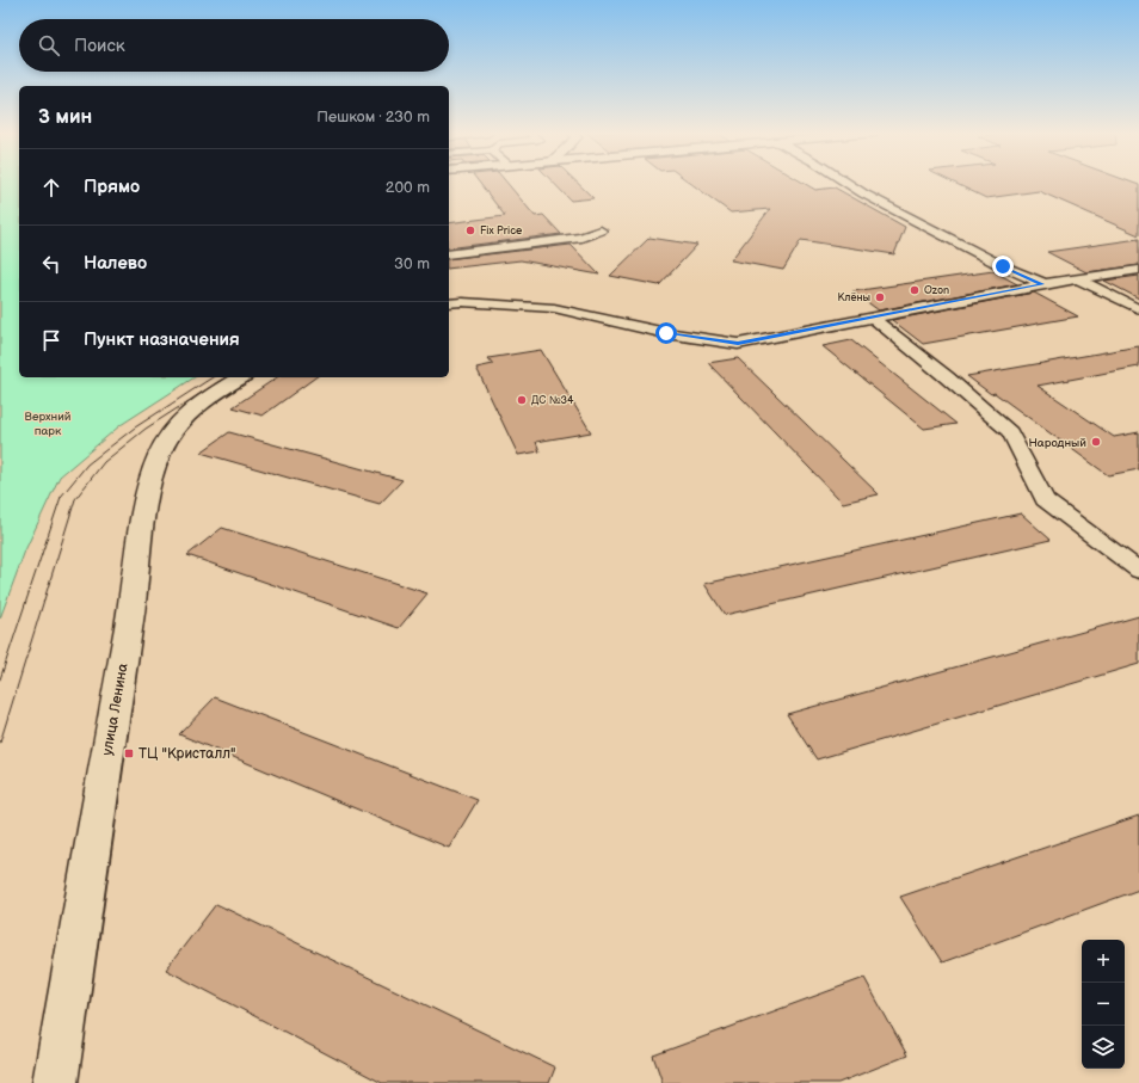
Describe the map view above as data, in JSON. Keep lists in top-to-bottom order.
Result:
{
  "streets": {
    "street": ["улица Ленина"]
  },
  "parks": ["Верхний парк"],
  "places": {
    "other": [
      "Fix Price",
      "Ozon",
      "Клёны",
      "ДС №34",
      "Народный"
    ],
    "transit": ["ТЦ \"Кристалл\""]
  },
  "page": {
    "search": "Поиск",
    "heading": ["3 мин", "Пешком · 230 m"],
    "list": [
      ["Прямо", "200 m"],
      ["Налево", "30 m"],
      "Пункт назначения"
    ],
    "map_buttons": ["+", "−"]
  }
}
